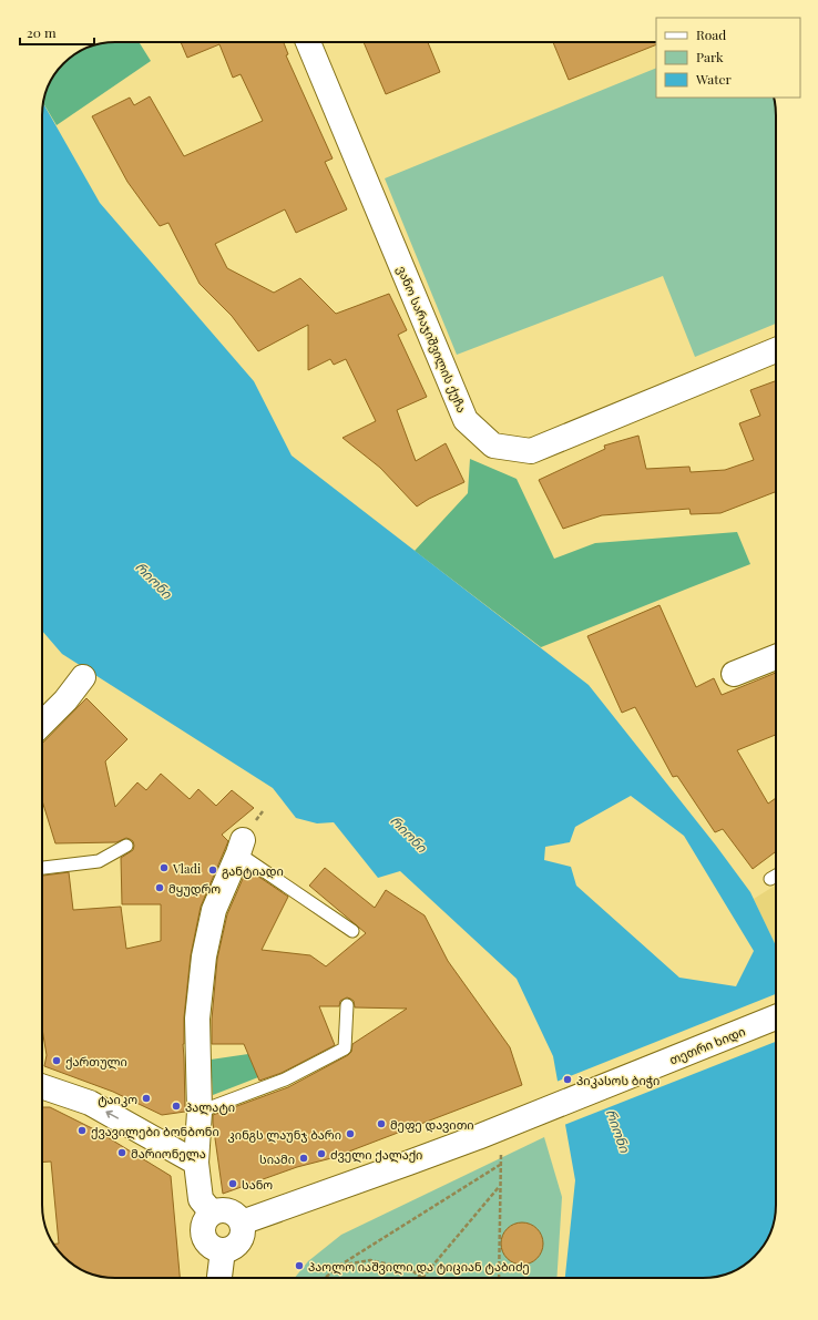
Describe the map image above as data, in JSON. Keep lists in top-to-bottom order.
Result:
{
  "streets": {
    "street": ["ვანო სარაჯიშვილის ქუჩა", "თეთრი ხიდი"]
  },
  "water": ["რიონი"],
  "places": [
    "Vladi",
    "განტიადი",
    "მყუდრო",
    "ქართული",
    "პიკასოს ბიჭი",
    "ტაიკო",
    "პალატი",
    "მეფე დავითი",
    "ქვავილები ბონბონი",
    "კინგს ლაუნჯ ბარი",
    "მარიონელა",
    "ძველი ქალაქი",
    "სიამი",
    "სანო",
    "პაოლო იაშვილი და ტიციან ტაბიძე"
  ],
  "legend": ["Road", "Park", "Water"],
  "scale_bar": "20 m"
}
